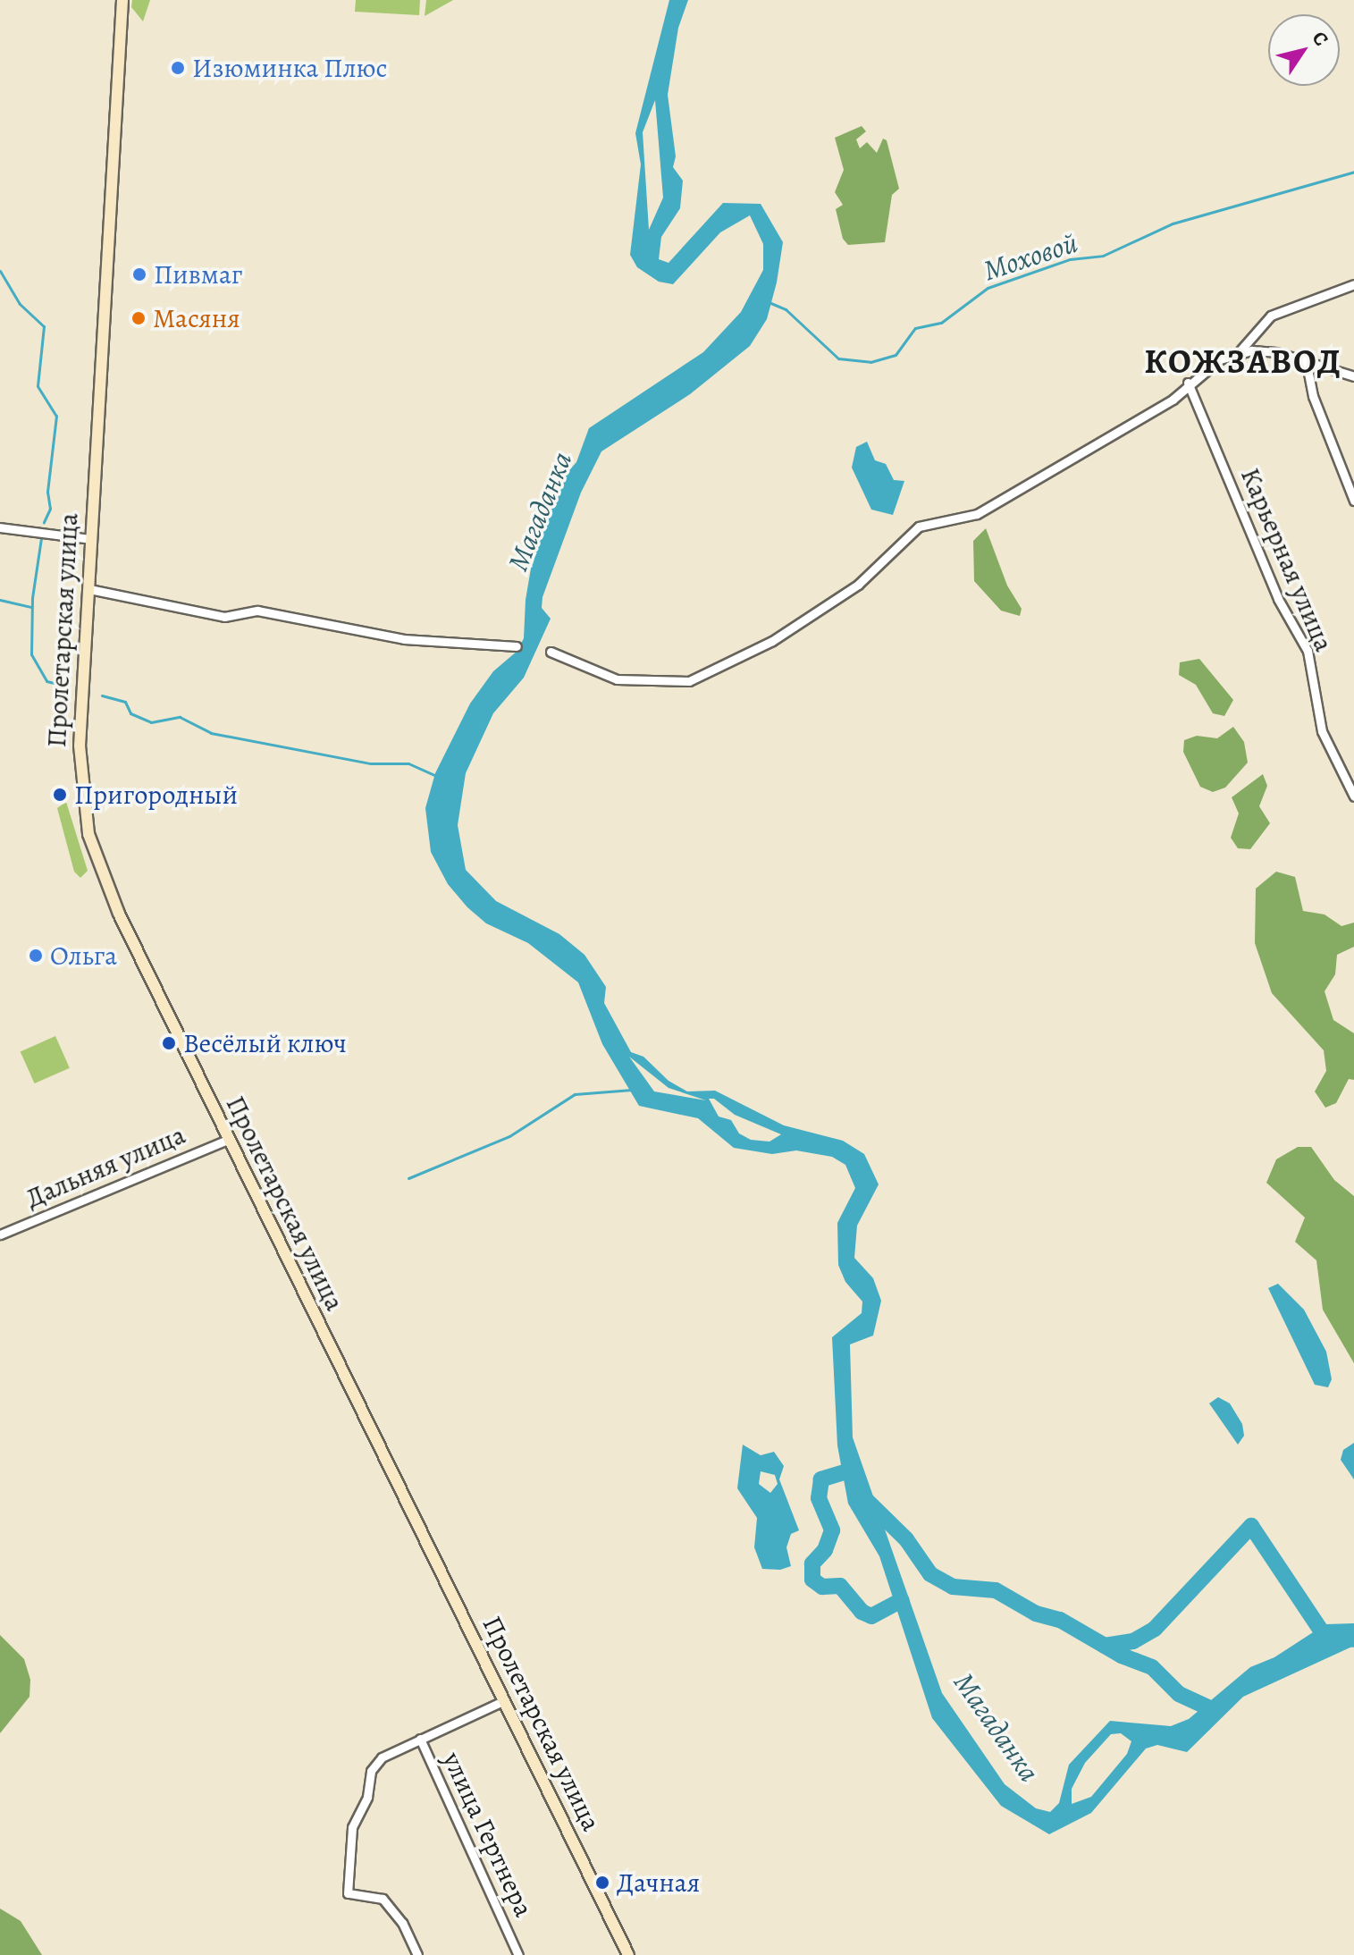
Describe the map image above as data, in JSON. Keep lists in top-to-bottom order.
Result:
{
  "streets": {
    "main road": ["Пролетарская улица"],
    "street": ["Карьерная улица", "Дальняя улица", "улица Гертнера"]
  },
  "crossings": [
    ["Пролетарская улица", "Дальняя улица"],
    ["Пролетарская улица", "улица Гертнера"]
  ],
  "districts": ["КОЖЗАВОД"],
  "water": ["Моховой", "Магаданка"],
  "places": [
    "Изюминка Плюс",
    "Пивмаг",
    "Масяня",
    "Пригородный",
    "Ольга",
    "Весёлый ключ",
    "Дачная"
  ],
  "north": "top right"
}
